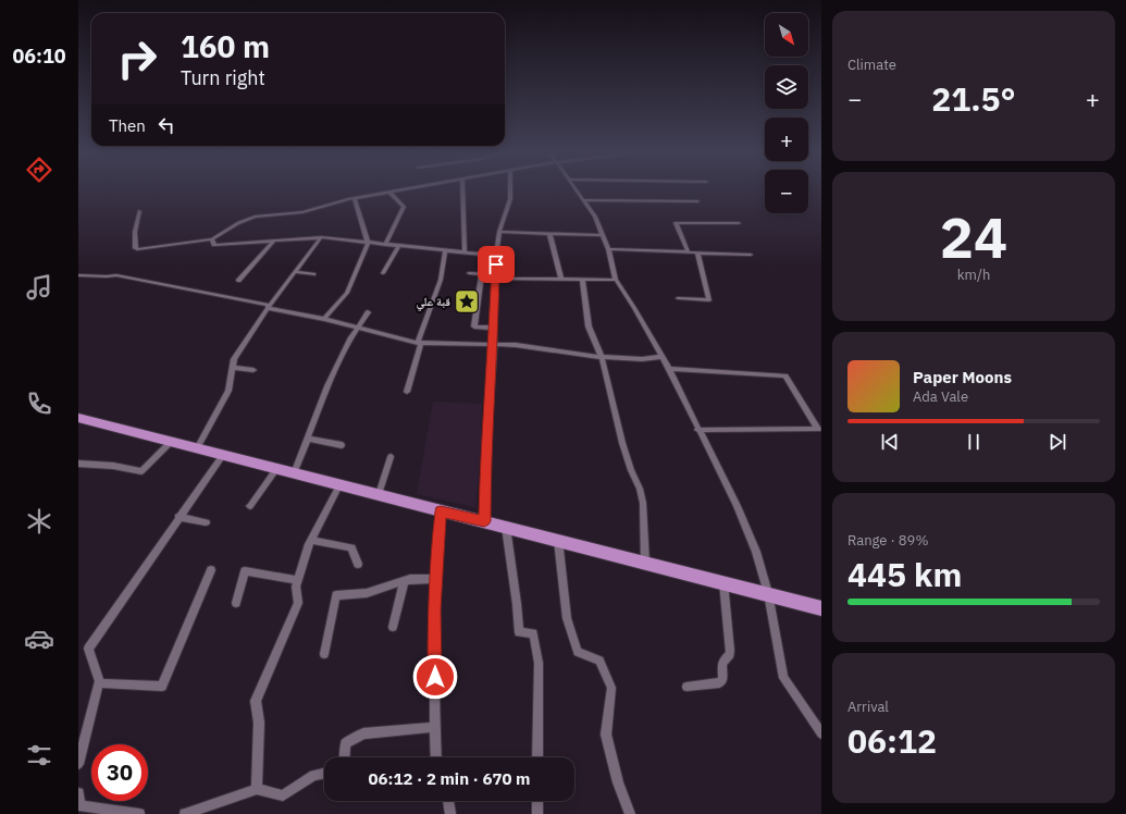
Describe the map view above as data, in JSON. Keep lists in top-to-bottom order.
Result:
{
  "places": {
    "place": ["قبة علي"]
  },
  "north": "bottom right",
  "page": {
    "tabs": "06:10",
    "tile": [
      "Climate",
      ["24", "km/h"],
      ["Range · 89%", "445 km"],
      ["Arrival", "06:12"]
    ],
    "map_buttons": ["+", "−"],
    "turn": ["160 m", "Turn right"],
    "heat": ["−", "21.5°", "+"],
    "then": "Then",
    "song": ["Paper Moons", "Ada Vale"],
    "limit": "30",
    "trip": "06:12 · 2 min · 670 m"
  }
}
